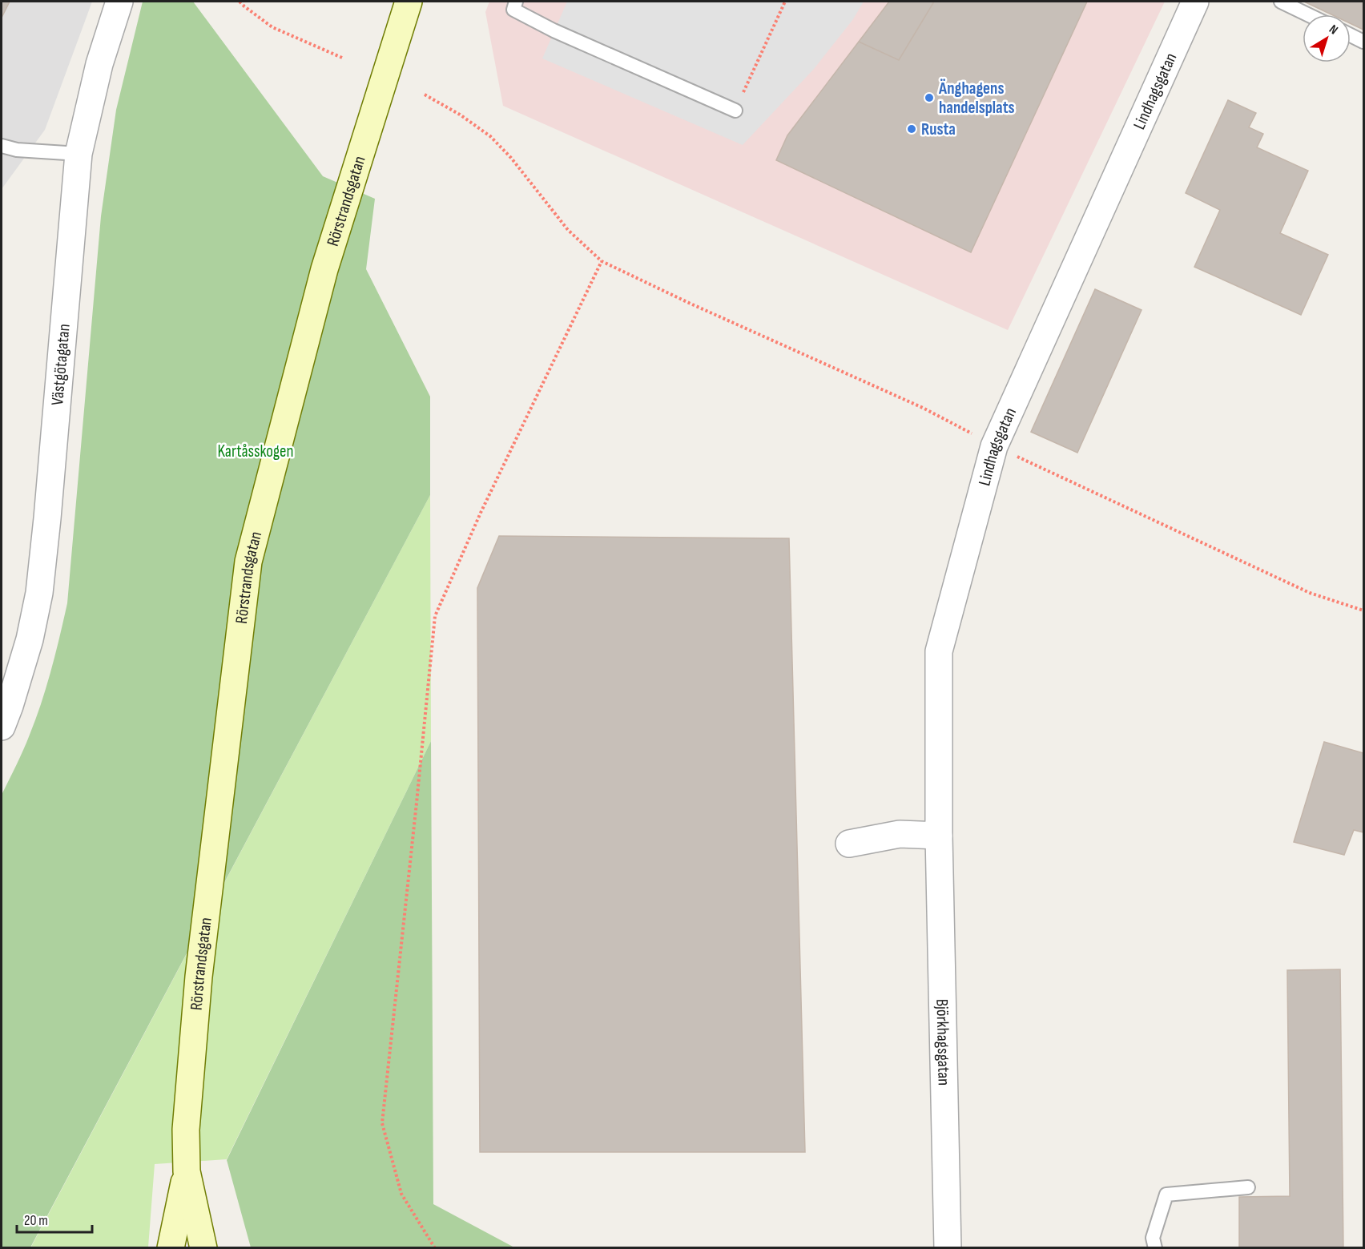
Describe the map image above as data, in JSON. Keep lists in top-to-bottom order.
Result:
{
  "streets": {
    "main road": ["Rörstrandsgatan"],
    "street": ["Lindhagsgatan", "Västgötagatan", "Björkhagsgatan"]
  },
  "crossings": [
    ["Lindhagsgatan", "Björkhagsgatan"]
  ],
  "parks": ["Kartåsskogen"],
  "places": ["Änghagens handelsplats", "Rusta"],
  "scale_bar": "20 m",
  "north": "top right"
}
